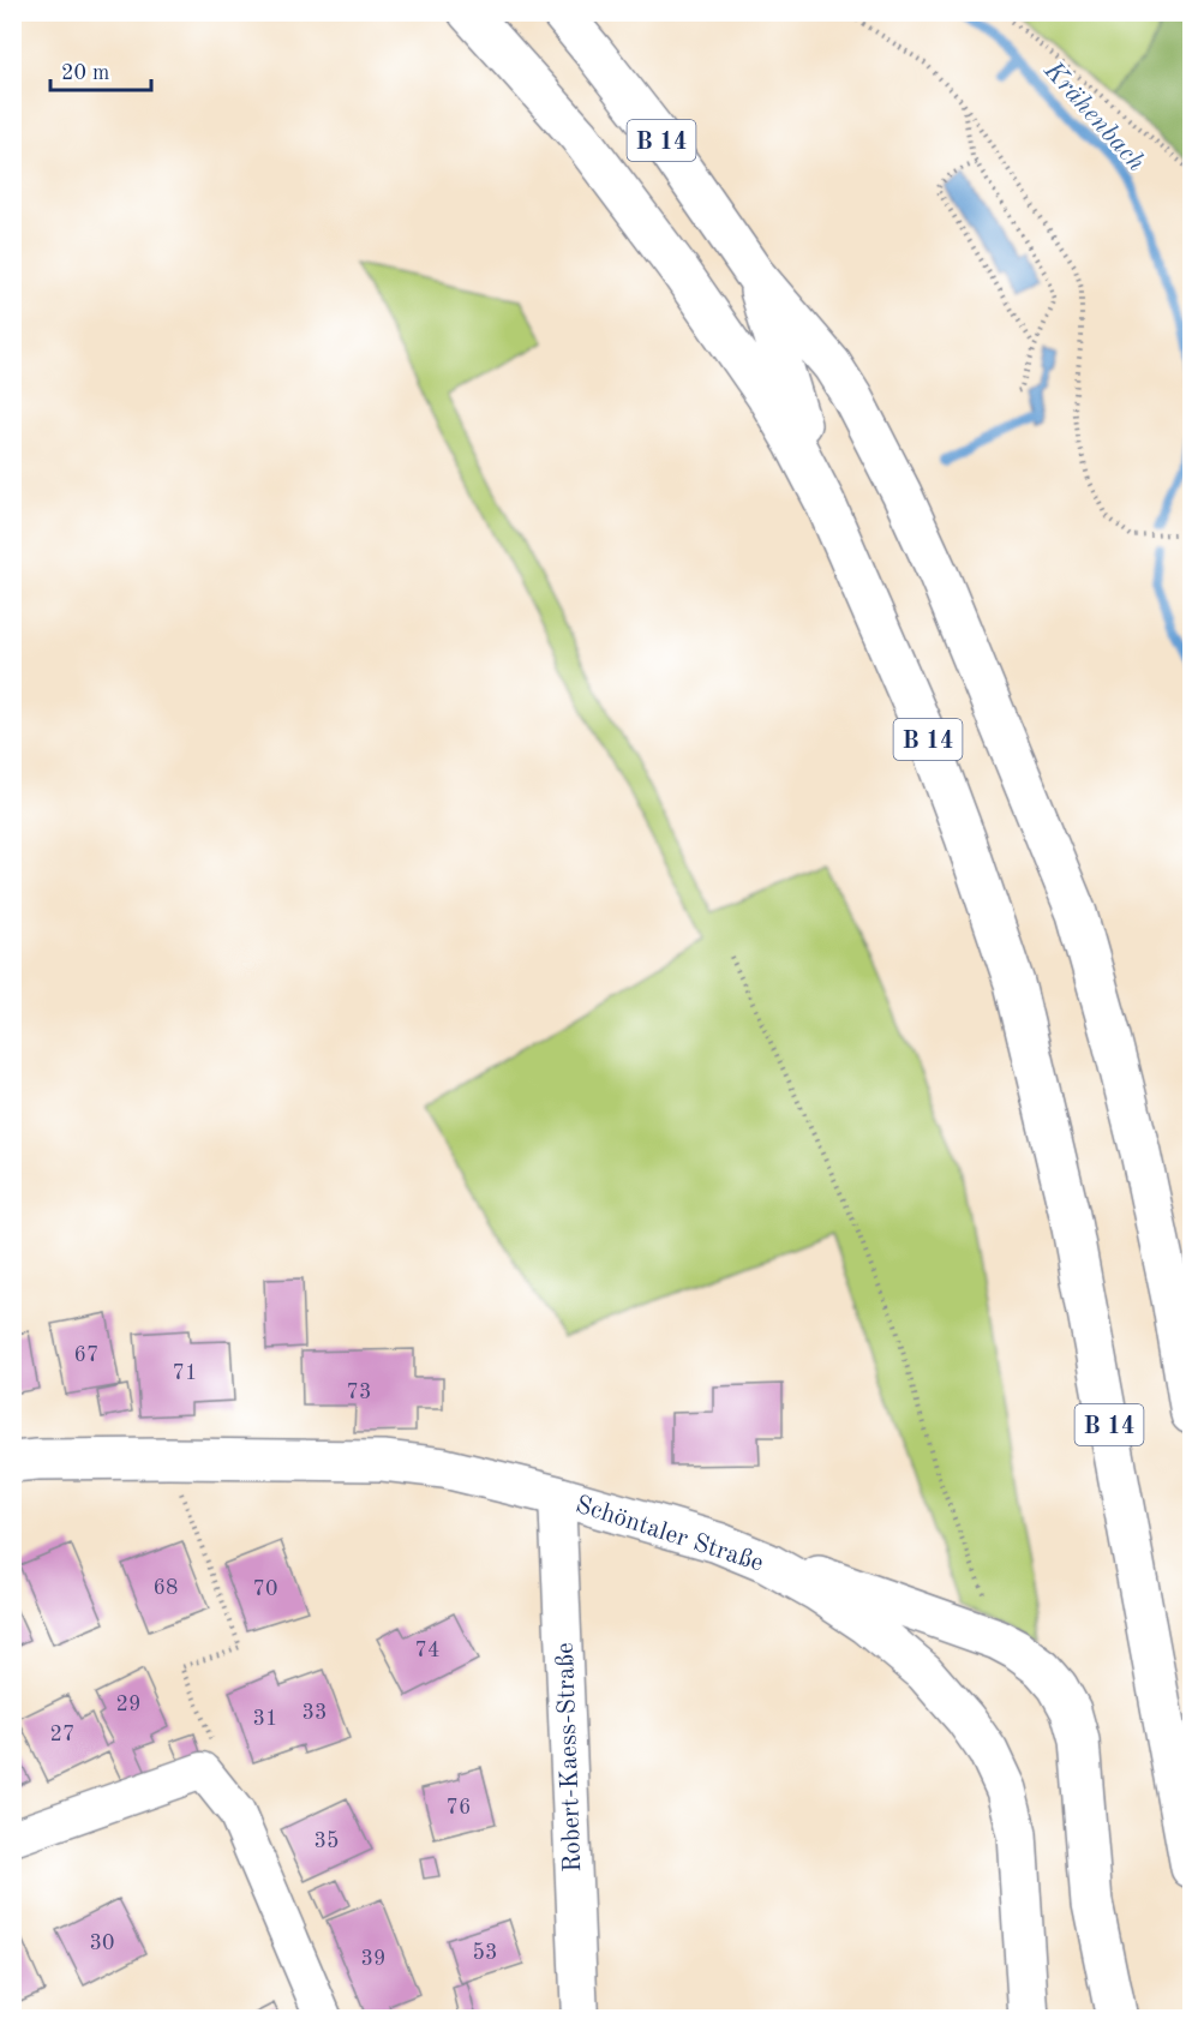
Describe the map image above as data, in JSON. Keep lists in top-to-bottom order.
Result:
{
  "streets": {
    "main road": ["B 14", "Schöntaler Straße"],
    "street": ["Robert-Kaess-Straße"]
  },
  "crossings": [
    ["Schöntaler Straße", "Robert-Kaess-Straße"]
  ],
  "water": ["Krähenbach"],
  "house_numbers": [
    "67",
    "71",
    "73",
    "68",
    "70",
    "74",
    "29",
    "33",
    "31",
    "27",
    "76",
    "35",
    "30",
    "53",
    "39"
  ],
  "scale_bar": "20 m"
}
